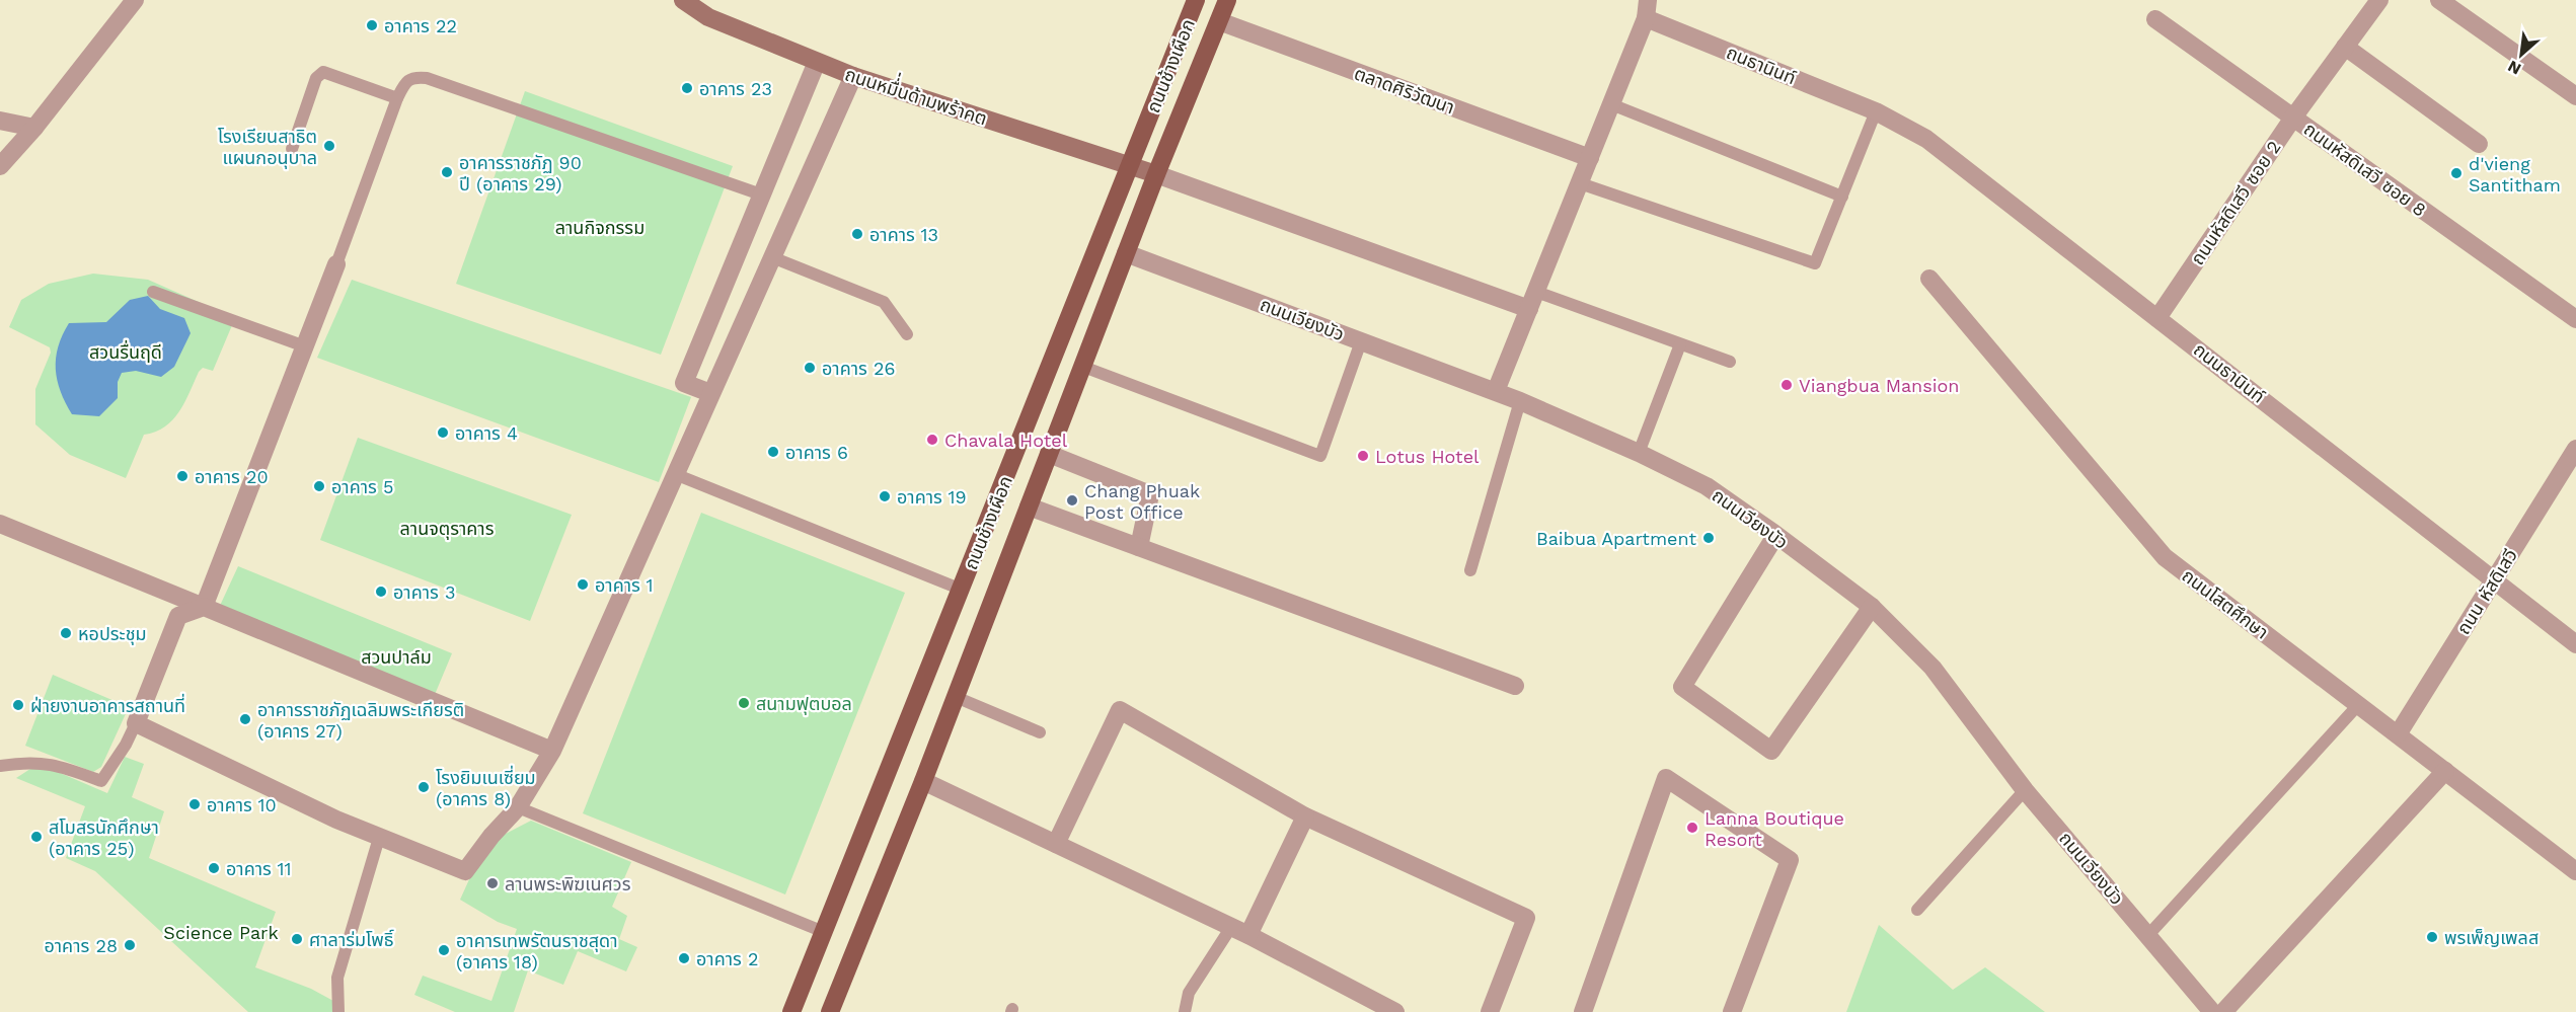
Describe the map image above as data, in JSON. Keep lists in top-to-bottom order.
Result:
{
  "streets": {
    "main road": ["ถนนช้างเผือก"],
    "street": [
      "ถนธานินท์",
      "ตลาดศิริวัฒนา",
      "ถนนหมื่่นด้ามพร้าคต",
      "ถนนหัสดิเสวี ซอย 8",
      "ถนนหัสดิเสวี ซอย 2",
      "ถนนเวียงบัว",
      "ถนนธานินท์",
      "ถนน หัสดิเสวี",
      "ถนนโสตศึกษา"
    ]
  },
  "crossings": [
    ["ถนธานินท์", "ถนนธานินท์"],
    ["ถนนช้างเผือก", "ตลาดศิริวัฒนา"],
    ["ถนนช้างเผือก", "ถนนหมื่่นด้ามพร้าคต"],
    ["ถนนช้างเผือก", "ถนนเวียงบัว"],
    ["ถนนหัสดิเสวี ซอย 8", "ถนนหัสดิเสวี ซอย 2"],
    ["ถนนหัสดิเสวี ซอย 2", "ถนนธานินท์"],
    ["ถนนธานินท์", "ถนน หัสดิเสวี"],
    ["ถนน หัสดิเสวี", "ถนนโสตศึกษา"]
  ],
  "parks": [
    "ลานกิจกรรม",
    "สวนรื่นฤดี",
    "ลานจตุราคาร",
    "สวนปาล์ม",
    "Science Park"
  ],
  "places": [
    "อาคาร 22",
    "อาคาร 23",
    "โรงเรียนสาธิต แผนกอนุบาล",
    "อาคารราชภัฏ 90 ปี (อาคาร 29)",
    "d'vieng Santitham",
    "อาคาร 13",
    "อาคาร 26",
    "Viangbua Mansion",
    "อาคาร 4",
    "Chavala Hotel",
    "อาคาร 6",
    "Lotus Hotel",
    "อาคาร 20",
    "อาคาร 5",
    "อาคาร 19",
    "Chang Phuak Post Office",
    "Baibua Apartment",
    "อาคาร 1",
    "อาคาร 3",
    "หอประชุม",
    "สนามฟุตบอล",
    "ฝ่ายงานอาคารสถานที่",
    "อาคารราชภัฏเฉลิมพระเกียรติ (อาคาร 27)",
    "โรงยิมเนเซี่ยม (อาคาร 8)",
    "อาคาร 10",
    "Lanna Boutique Resort",
    "สโมสรนักศึกษา (อาคาร 25)",
    "อาคาร 11",
    "ลานพระพิฆเนศวร",
    "พรเพ็ญเพลส",
    "ศาลาร่มโพธิ์",
    "อาคาร 28",
    "อาคารเทพรัตนราชสุดา (อาคาร 18)",
    "อาคาร 2"
  ],
  "north": "bottom left"
}
